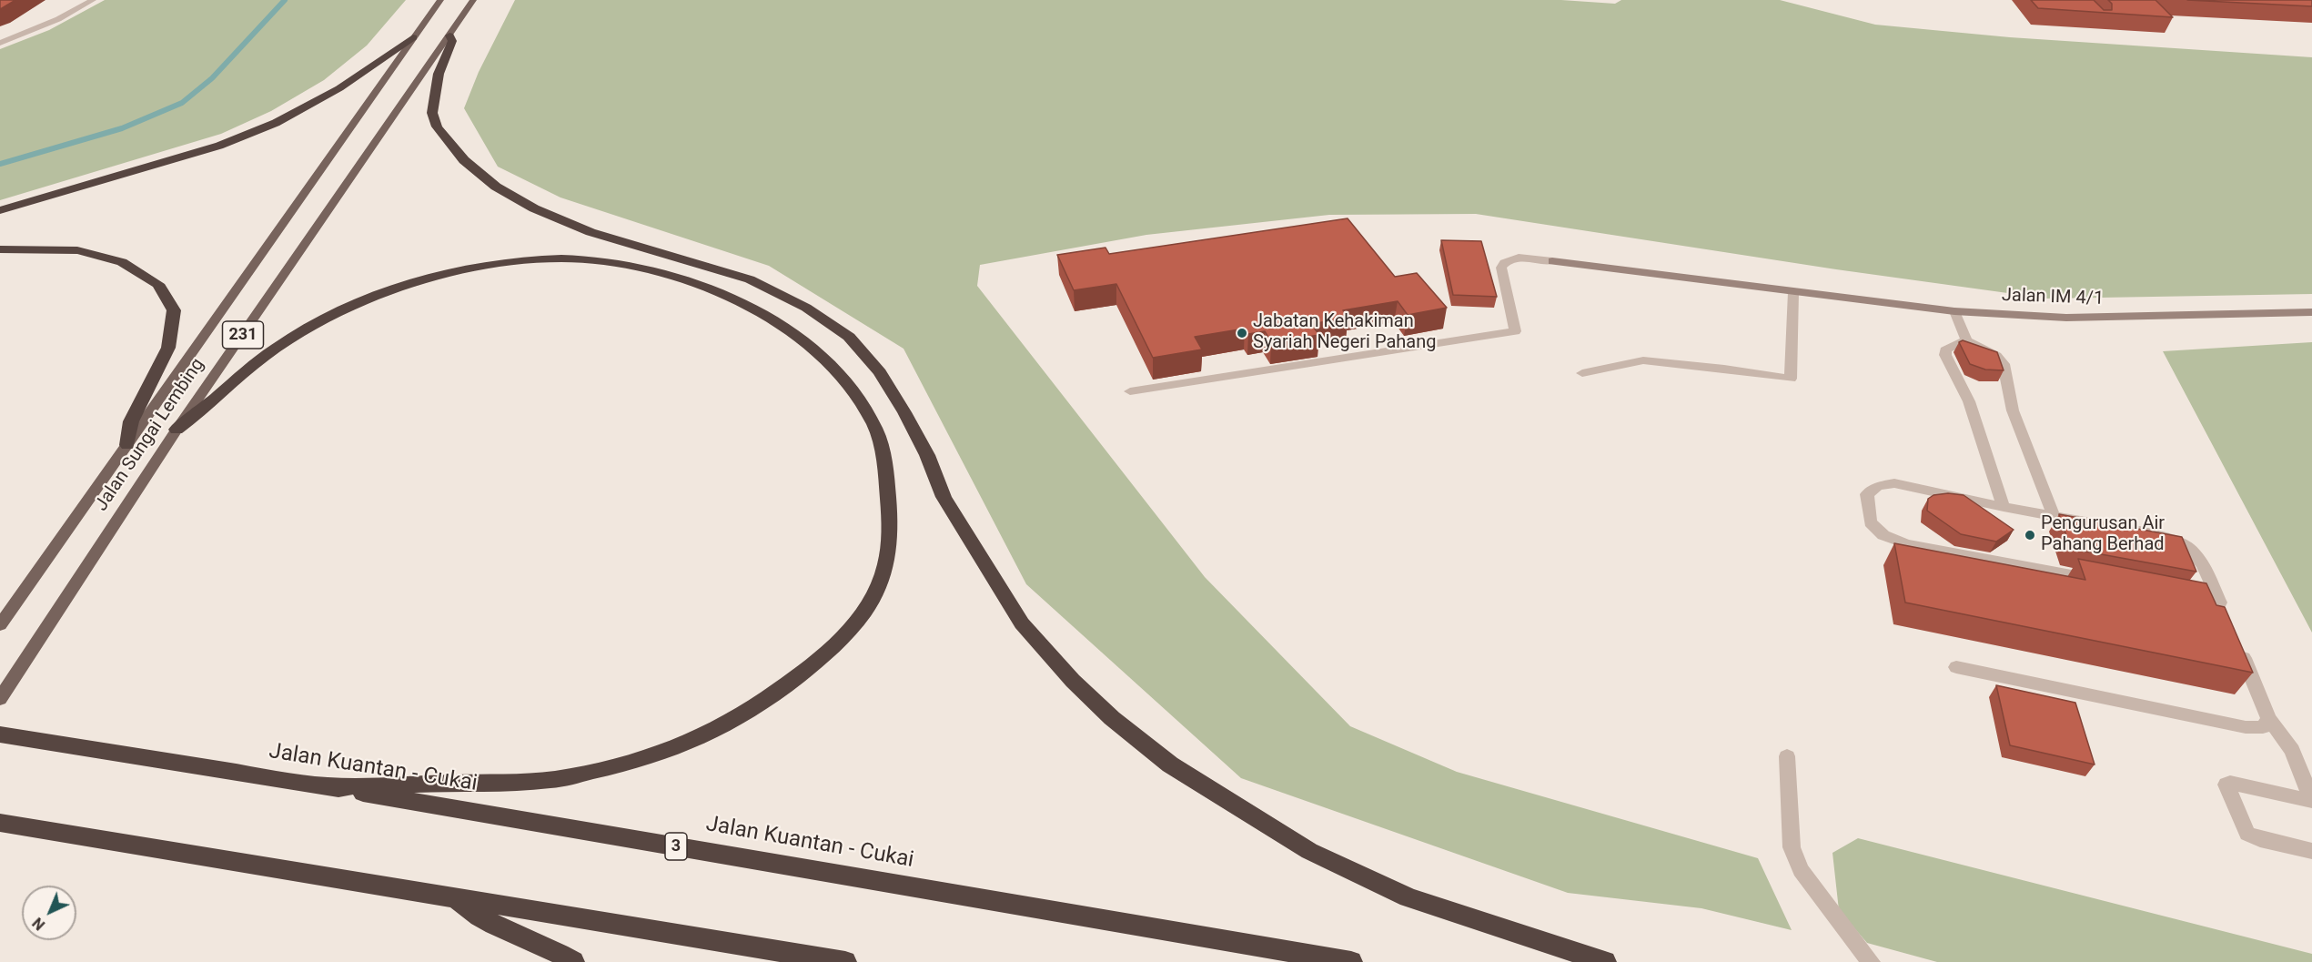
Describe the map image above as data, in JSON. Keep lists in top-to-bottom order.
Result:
{
  "streets": {
    "highway": ["Jalan Kuantan - Cukai", "3"],
    "main road": ["231", "Jalan Sungai Lembing"],
    "street": ["Jalan IM 4/1"]
  },
  "places": ["Jabatan Kehakiman Syariah Negeri Pahang", "Pengurusan Air Pahang Berhad"],
  "north": "bottom left"
}
